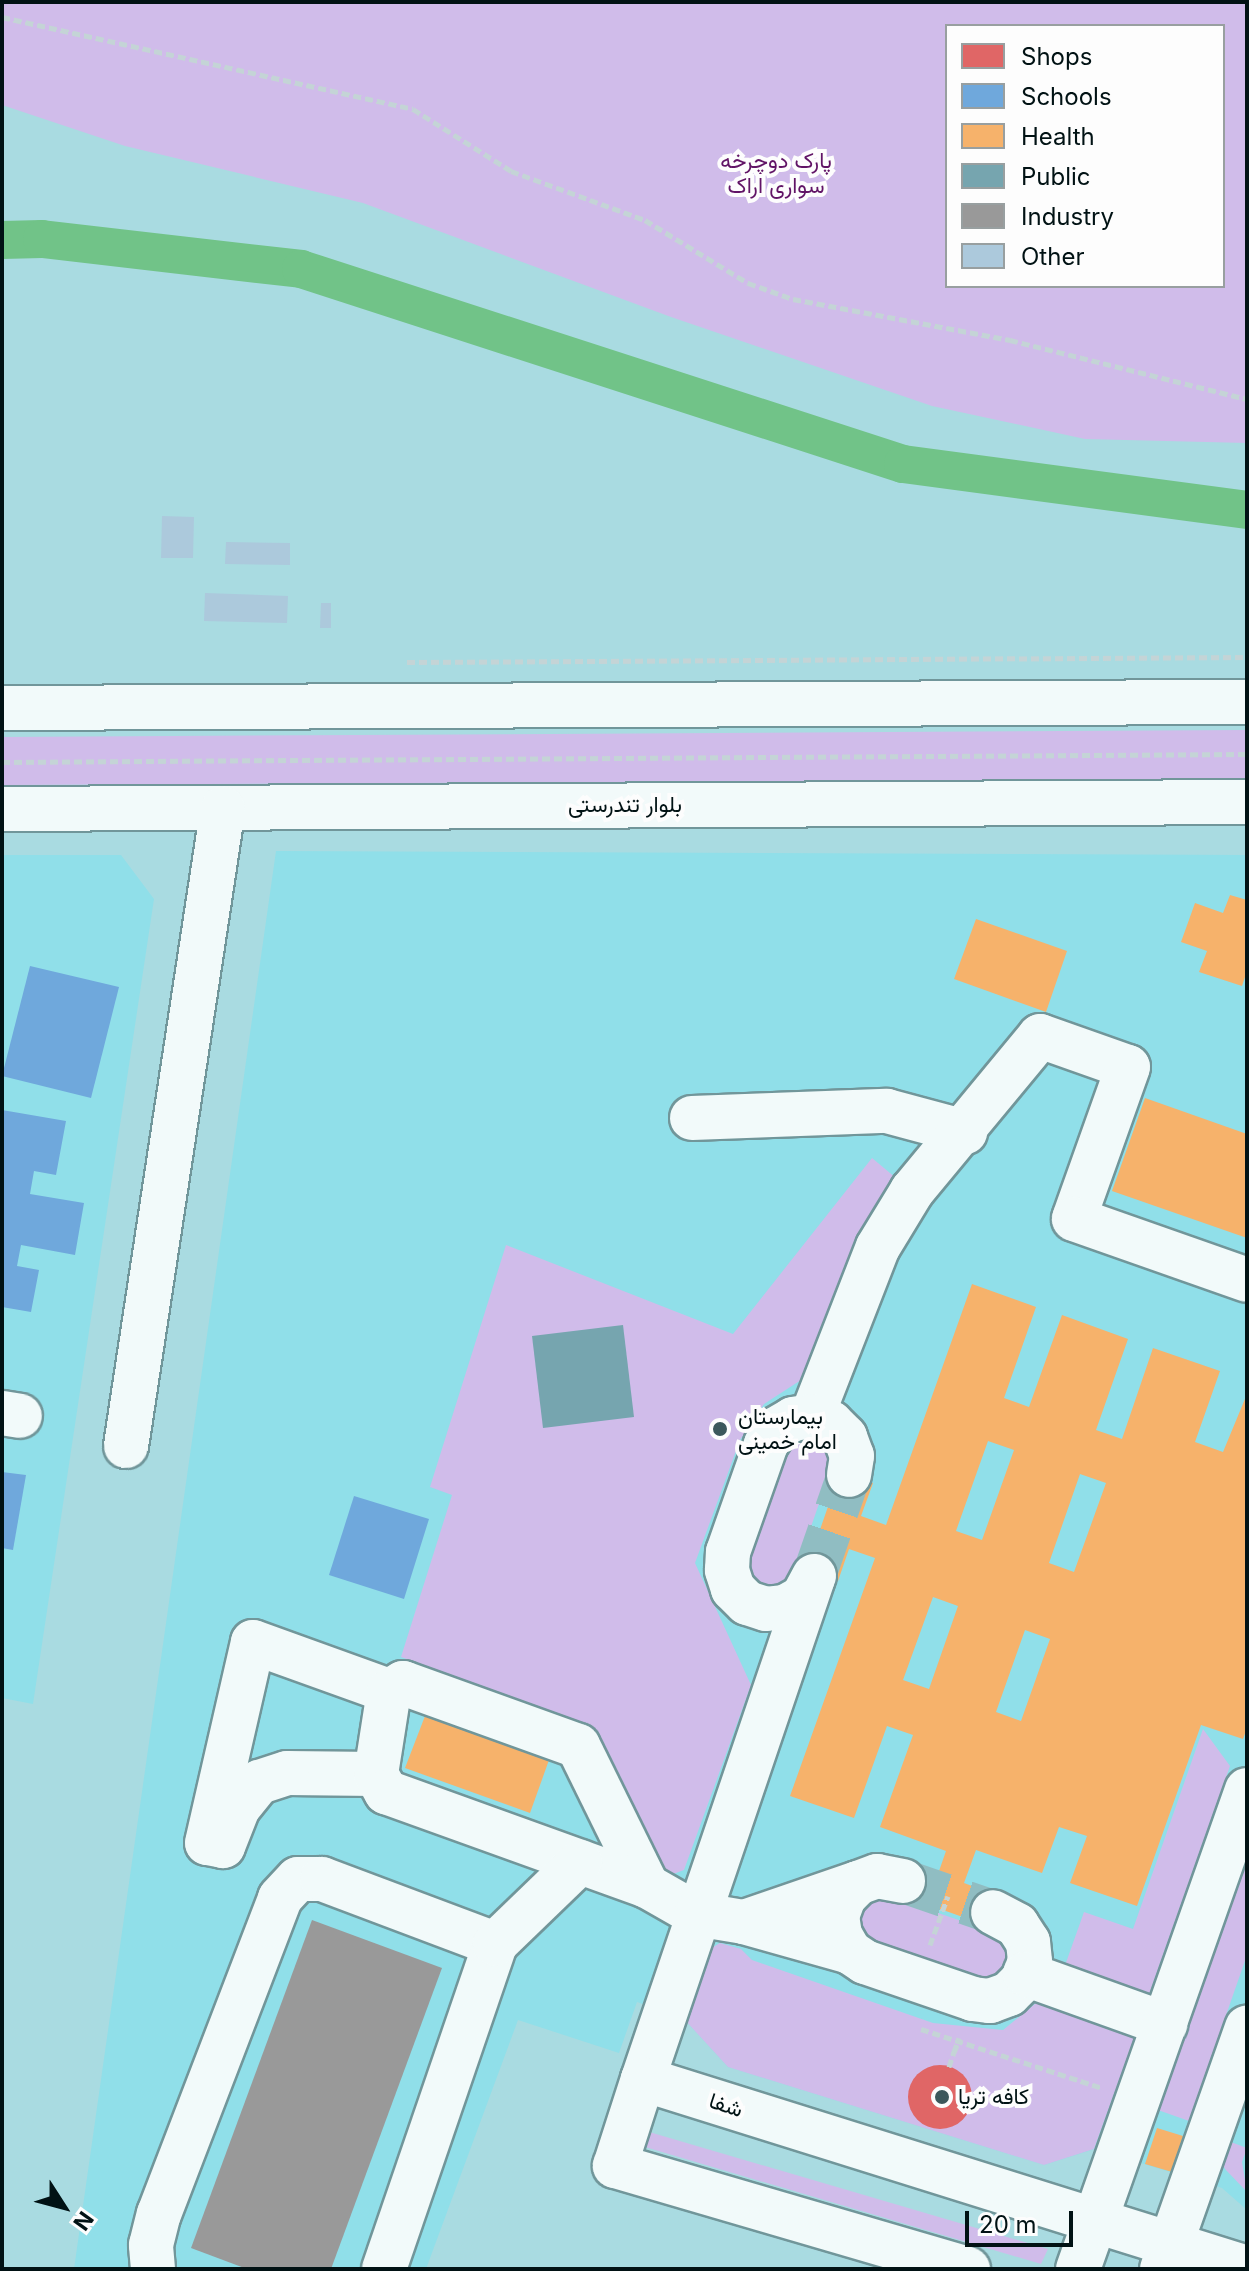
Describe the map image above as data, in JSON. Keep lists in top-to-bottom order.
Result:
{
  "streets": {
    "street": ["بلوار تندرستی", "شفا"]
  },
  "parks": ["پارک دوچرخه سواری اراک"],
  "places": ["بیمارستان امام خمینی", "کافه تریا"],
  "legend": [
    "Shops",
    "Schools",
    "Health",
    "Public",
    "Industry",
    "Other"
  ],
  "scale_bar": "20 m",
  "north": "bottom right"
}
